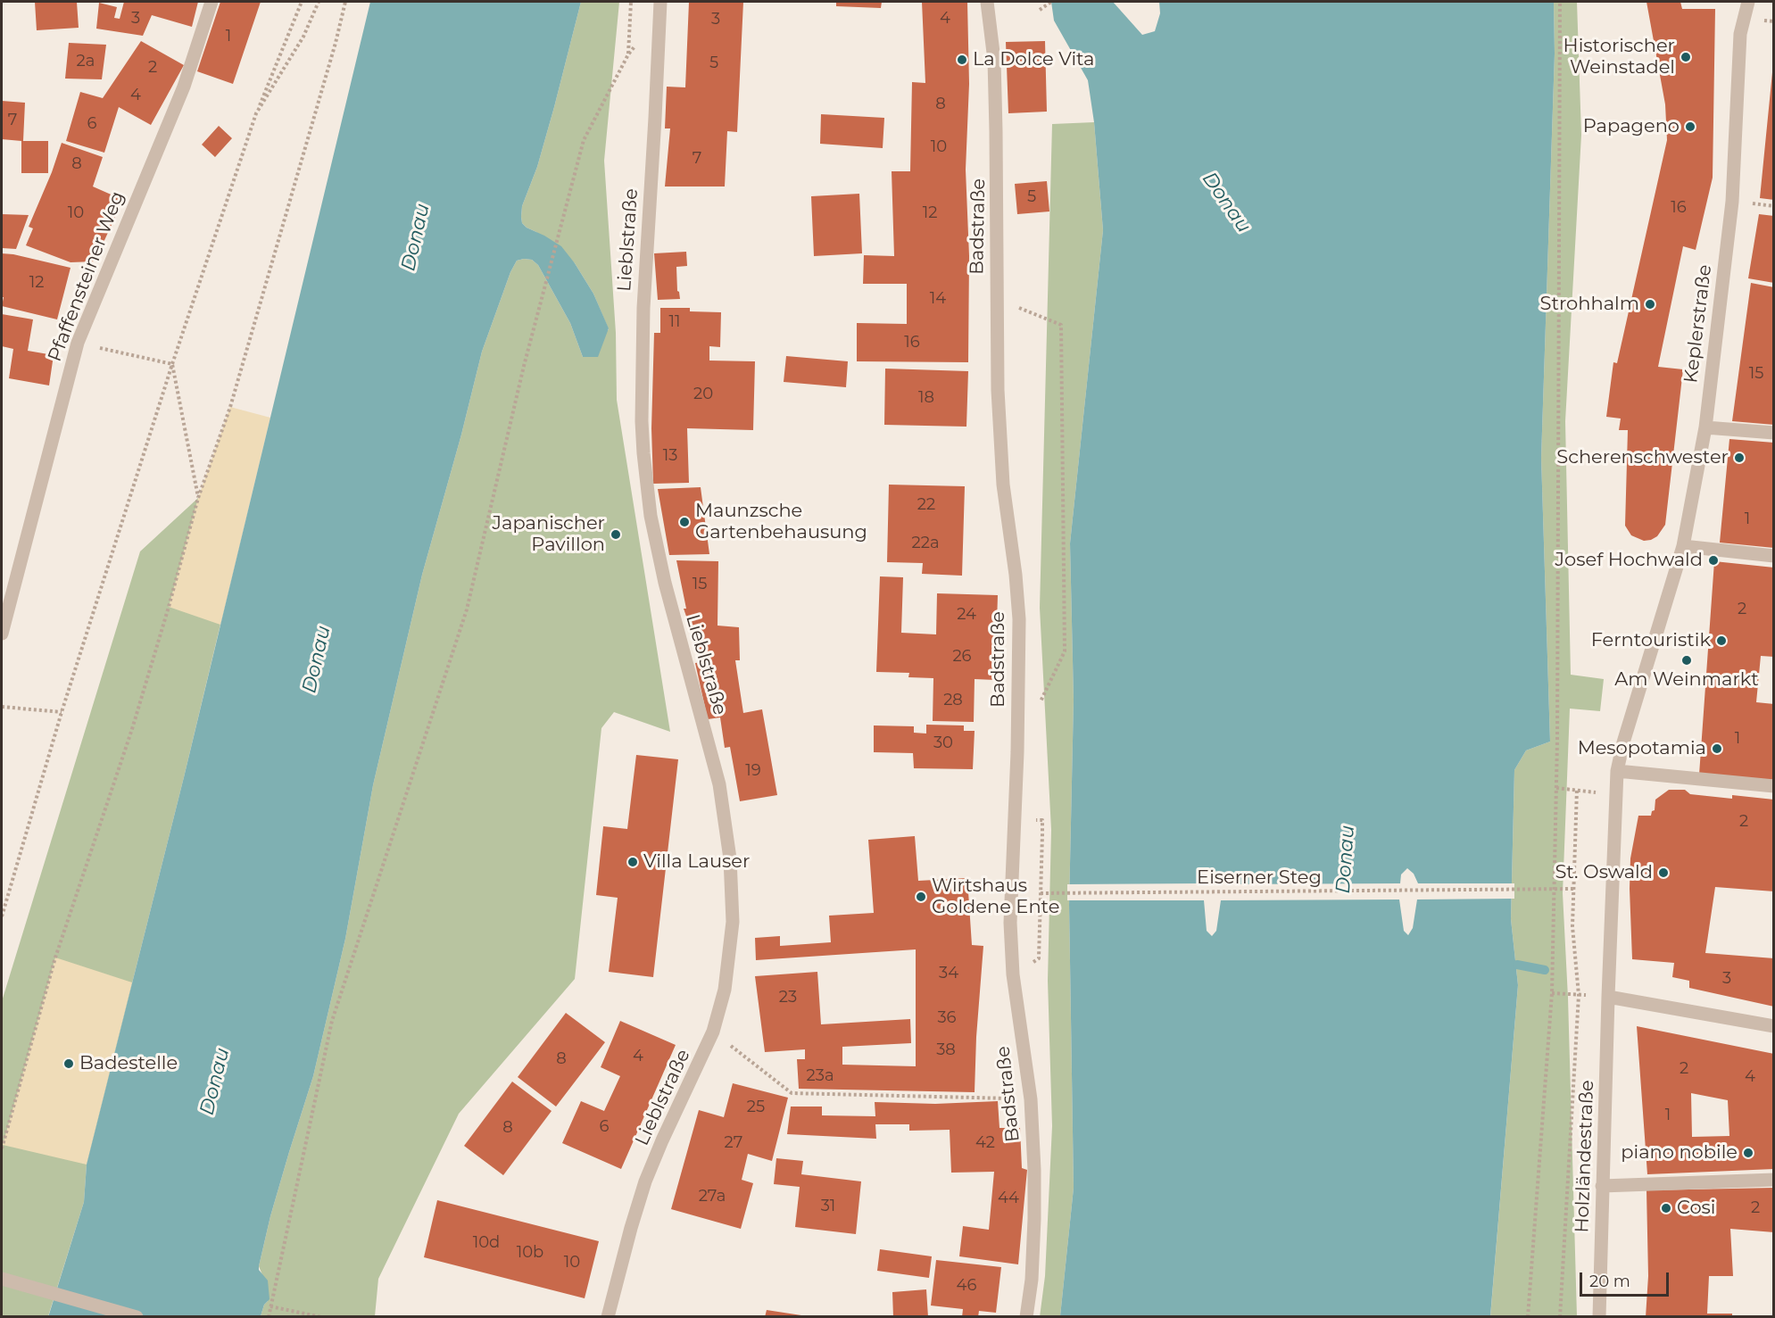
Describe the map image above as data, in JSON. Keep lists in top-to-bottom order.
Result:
{
  "streets": {
    "street": [
      "Badstraße",
      "Lieblstraße",
      "Pfaffensteiner Weg",
      "Keplerstraße",
      "Holzländestraße"
    ],
    "path": ["Eiserner Steg"]
  },
  "water": ["Donau"],
  "places": [
    "Historischer Weinstadel",
    "La Dolce Vita",
    "Papageno",
    "Strohhalm",
    "Scherenschwester",
    "Maunzsche Gartenbehausung",
    "Japanischer Pavillon",
    "Josef Hochwald",
    "Ferntouristik",
    "Am Weinmarkt",
    "Mesopotamia",
    "Villa Lauser",
    "St. Oswald",
    "Wirtshaus Goldene Ente",
    "Badestelle",
    "piano nobile",
    "Cosi"
  ],
  "house_numbers": [
    "3",
    "4",
    "3",
    "1",
    "2a",
    "5",
    "2",
    "4",
    "8",
    "7",
    "6",
    "10",
    "7",
    "8",
    "5",
    "16",
    "10",
    "12",
    "12",
    "14",
    "11",
    "16",
    "15",
    "20",
    "18",
    "13",
    "22",
    "1",
    "22a",
    "15",
    "2",
    "24",
    "26",
    "28",
    "1",
    "30",
    "19",
    "2",
    "34",
    "3",
    "23",
    "36",
    "38",
    "4",
    "8",
    "2",
    "23a",
    "4",
    "25",
    "1",
    "6",
    "8",
    "27",
    "42",
    "27a",
    "44",
    "31",
    "2",
    "10d",
    "10b",
    "10",
    "46"
  ],
  "scale_bar": "20 m"
}
